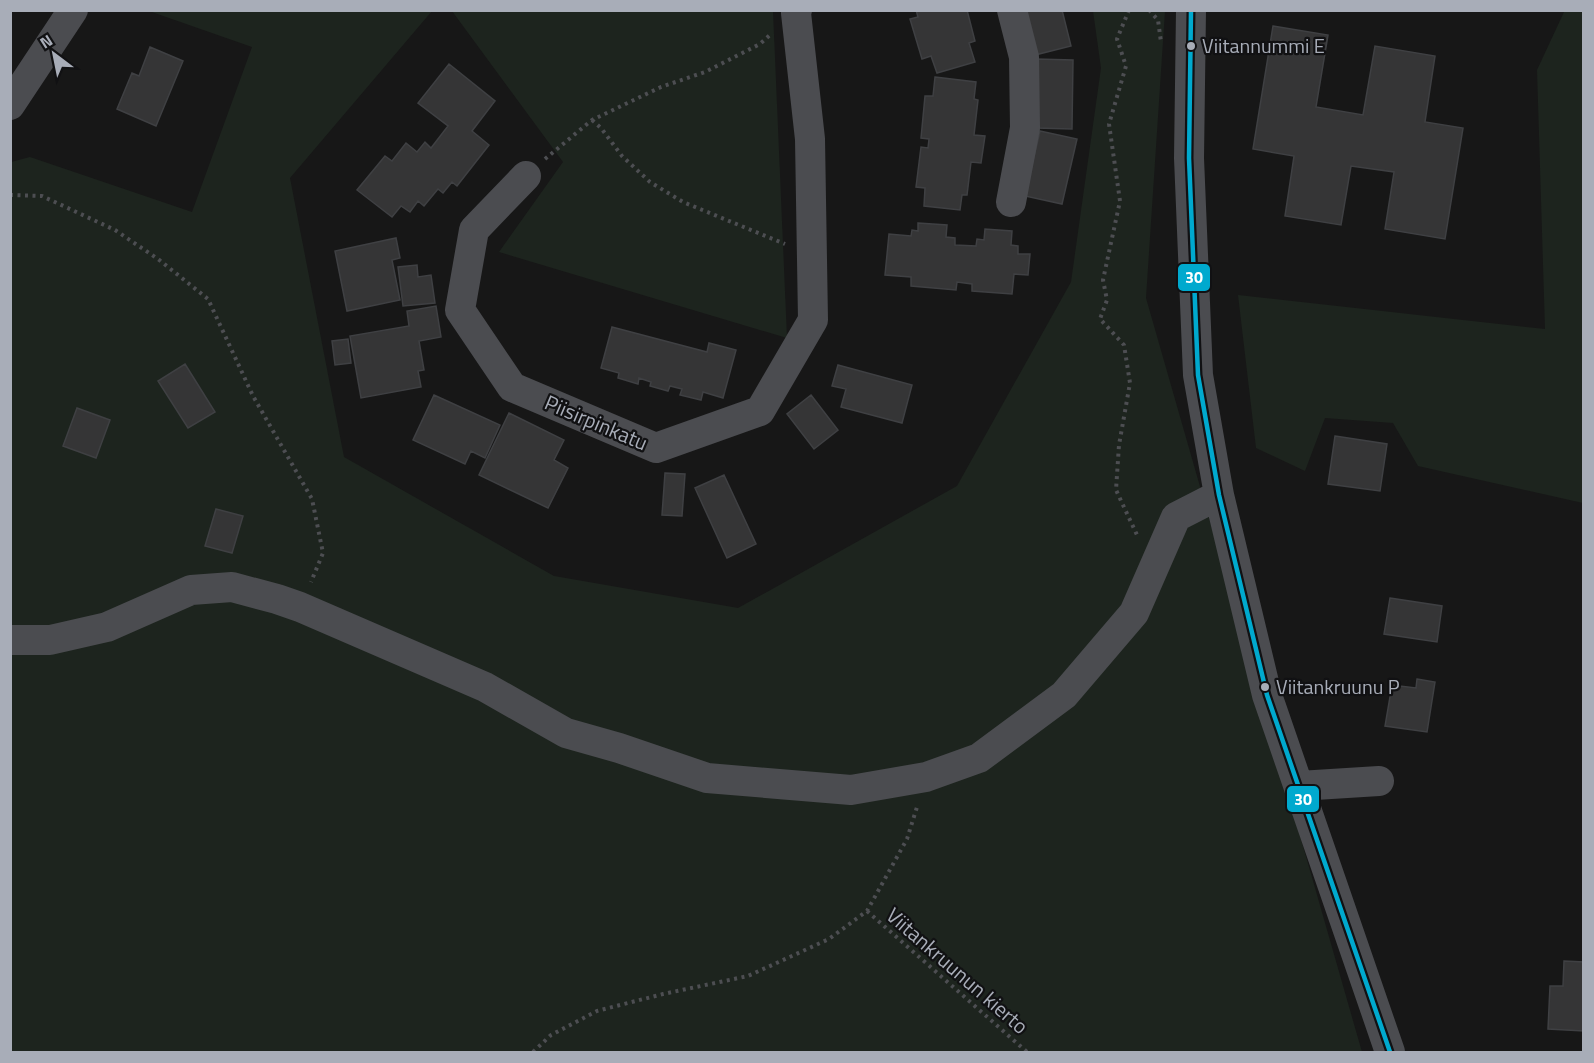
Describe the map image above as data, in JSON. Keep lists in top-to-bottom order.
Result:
{
  "streets": {
    "street": ["Piisirpinkatu"],
    "path": ["Viitankruunun kierto"]
  },
  "places": ["Viitannummi E", "Viitankruunu P"],
  "lines": ["transit line 30"],
  "north": "top left"
}
